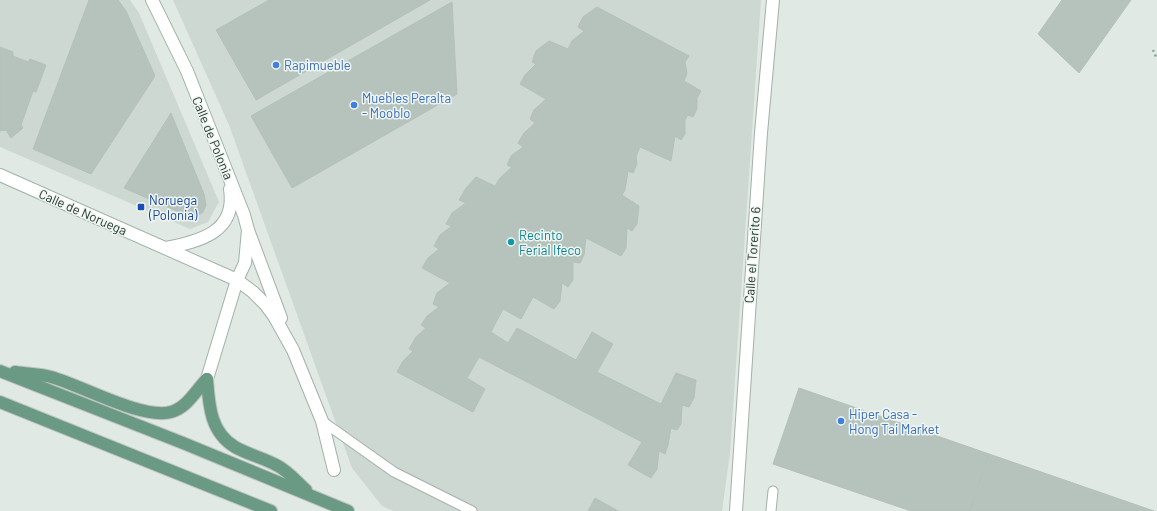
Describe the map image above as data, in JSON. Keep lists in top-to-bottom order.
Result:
{
  "streets": {
    "street": ["Calle de Polonia", "Calle de Noruega", "Calle el Torerito 6"]
  },
  "places": {
    "other": [
      "Rapimueble",
      "Muebles Peralta - Mooblo",
      "Recinto Ferial Ifeco",
      "Hiper Casa - Hong Tai Market"
    ],
    "transit": ["Noruega (Polonia)"]
  }
}
